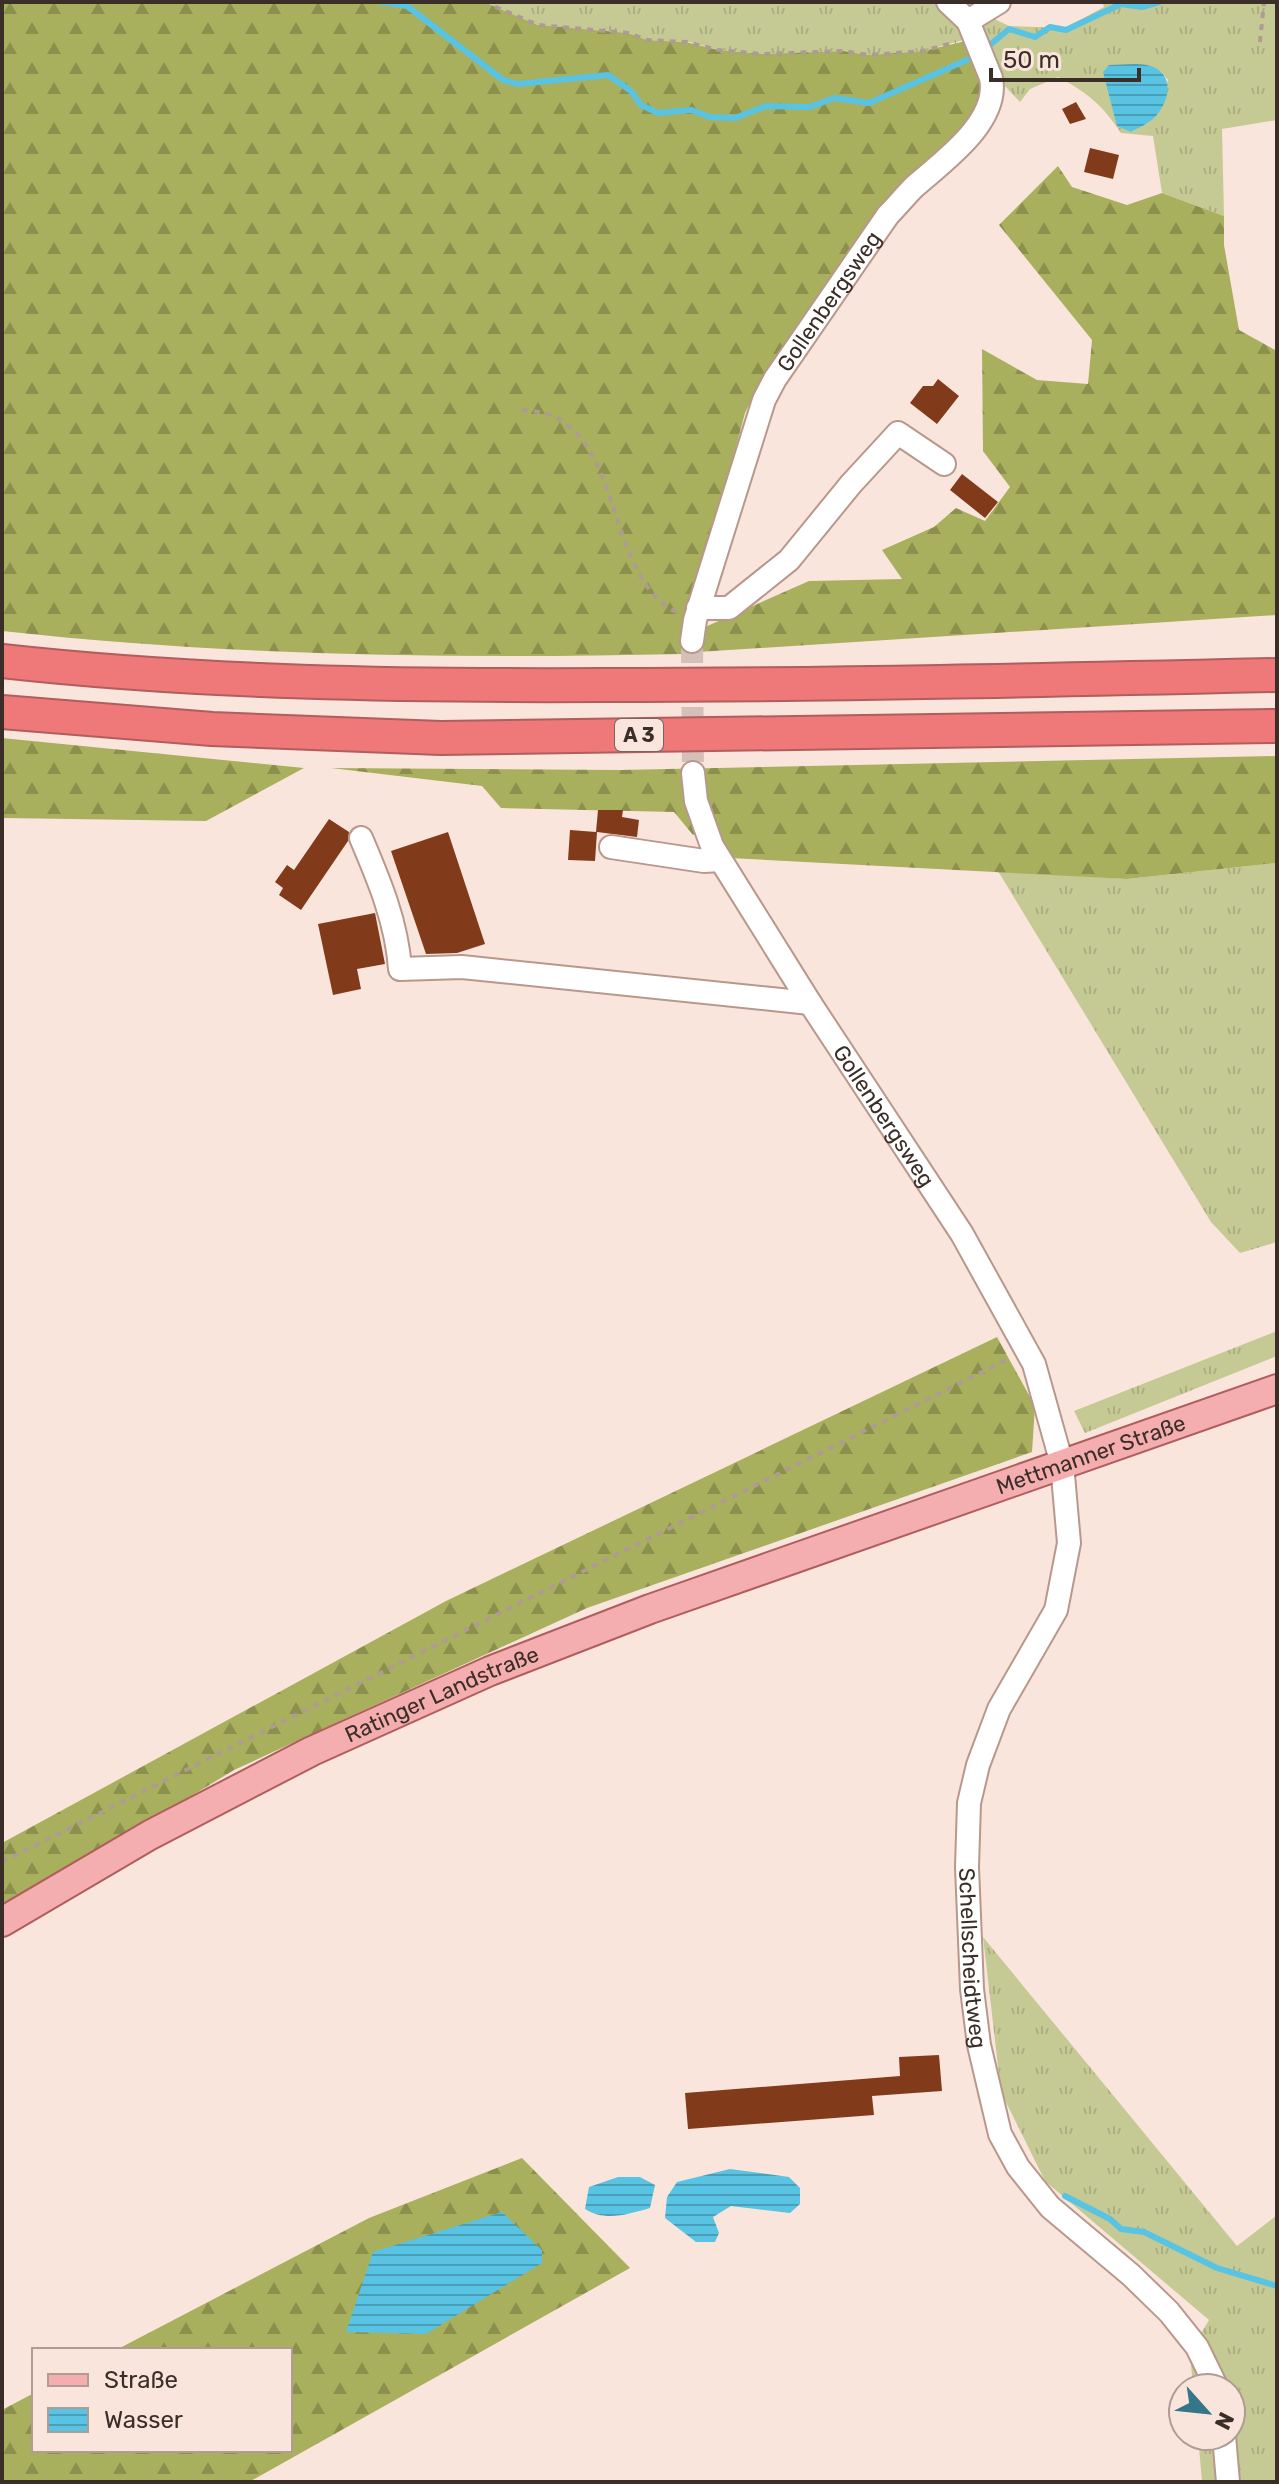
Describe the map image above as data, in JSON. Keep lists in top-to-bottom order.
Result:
{
  "streets": {
    "highway": ["A 3"],
    "main road": ["Mettmanner Straße", "Ratinger Landstraße"],
    "street": ["Gollenbergsweg", "Schellscheidtweg"]
  },
  "crossings": [
    ["Gollenbergsweg", "Mettmanner Straße"],
    ["Gollenbergsweg", "Schellscheidtweg"],
    ["Mettmanner Straße", "Ratinger Landstraße"],
    ["Mettmanner Straße", "Schellscheidtweg"]
  ],
  "legend": ["Straße", "Wasser"],
  "scale_bar": "50 m",
  "north": "bottom right"
}
